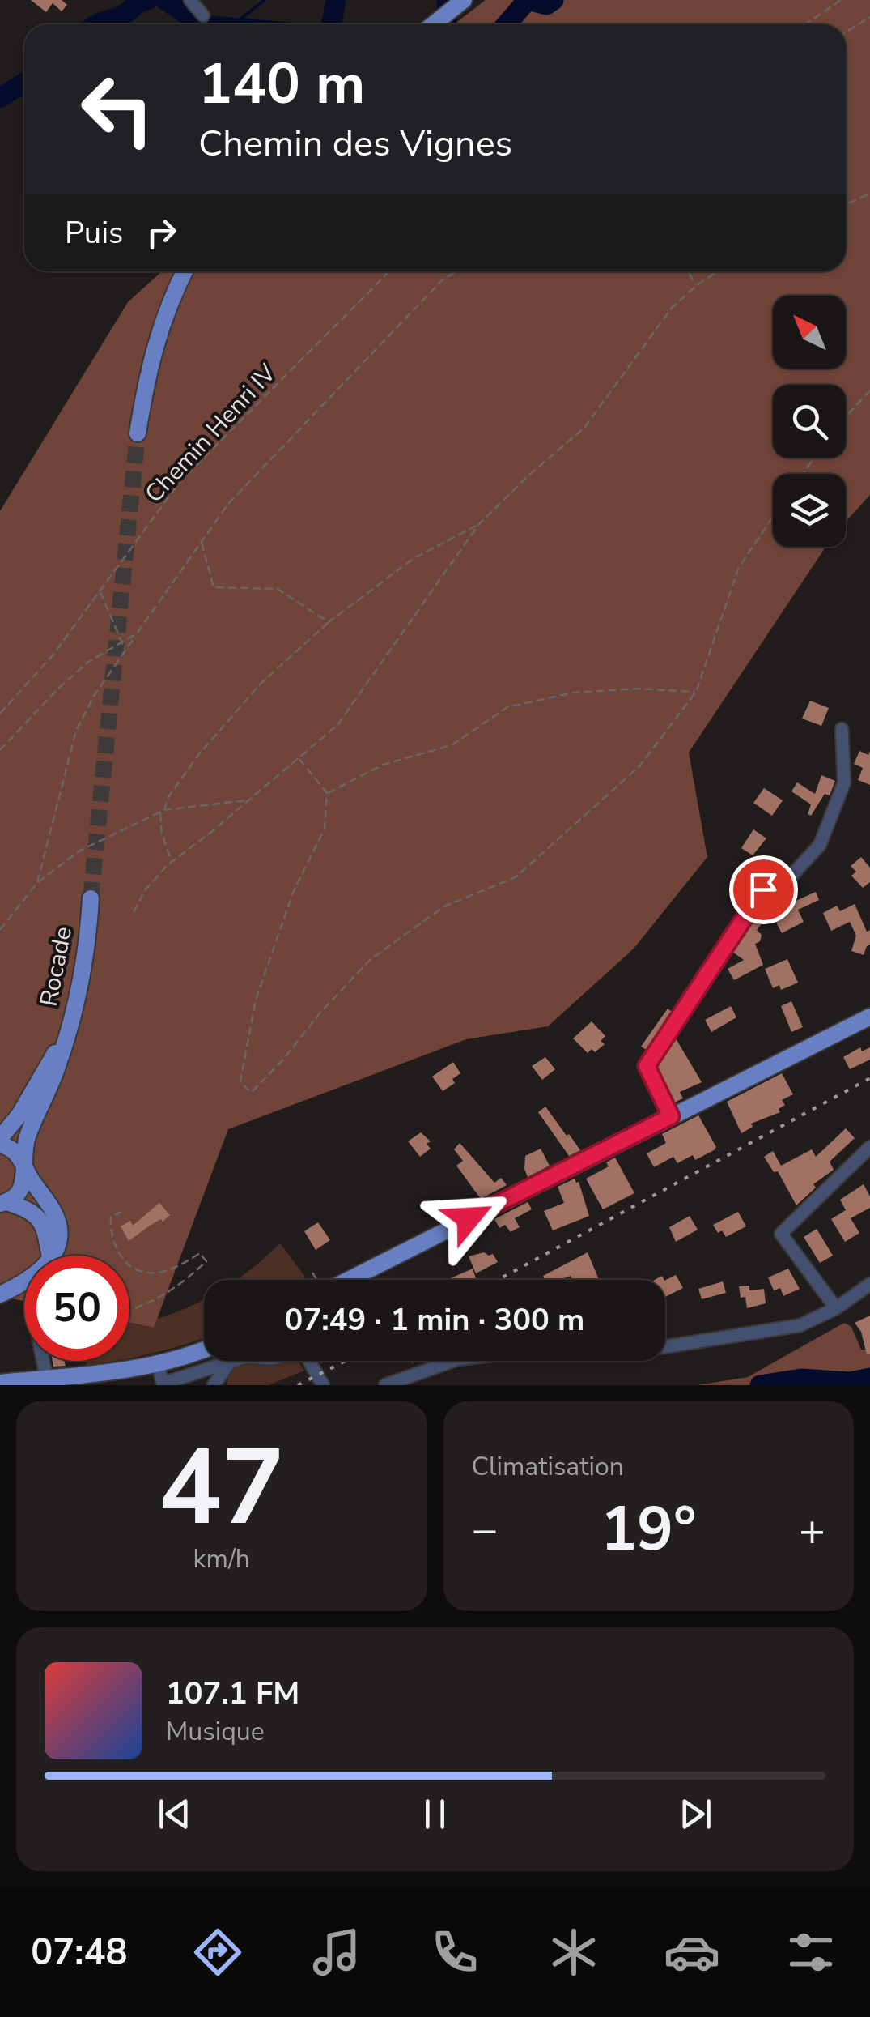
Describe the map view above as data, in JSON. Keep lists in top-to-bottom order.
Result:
{
  "streets": {
    "main road": ["Rocade"],
    "path": ["Chemin Henri IV"]
  },
  "north": "top left",
  "page": {
    "turn": ["140 m", "Chemin des Vignes"],
    "then": "Puis",
    "limit": "50",
    "trip": "07:49 · 1 min · 300 m",
    "tile": [
      ["47", "km/h"],
      "Climatisation"
    ],
    "heat": ["−", "19°", "+"],
    "song": ["107.1 FM", "Musique"],
    "tabs": "07:48"
  }
}
